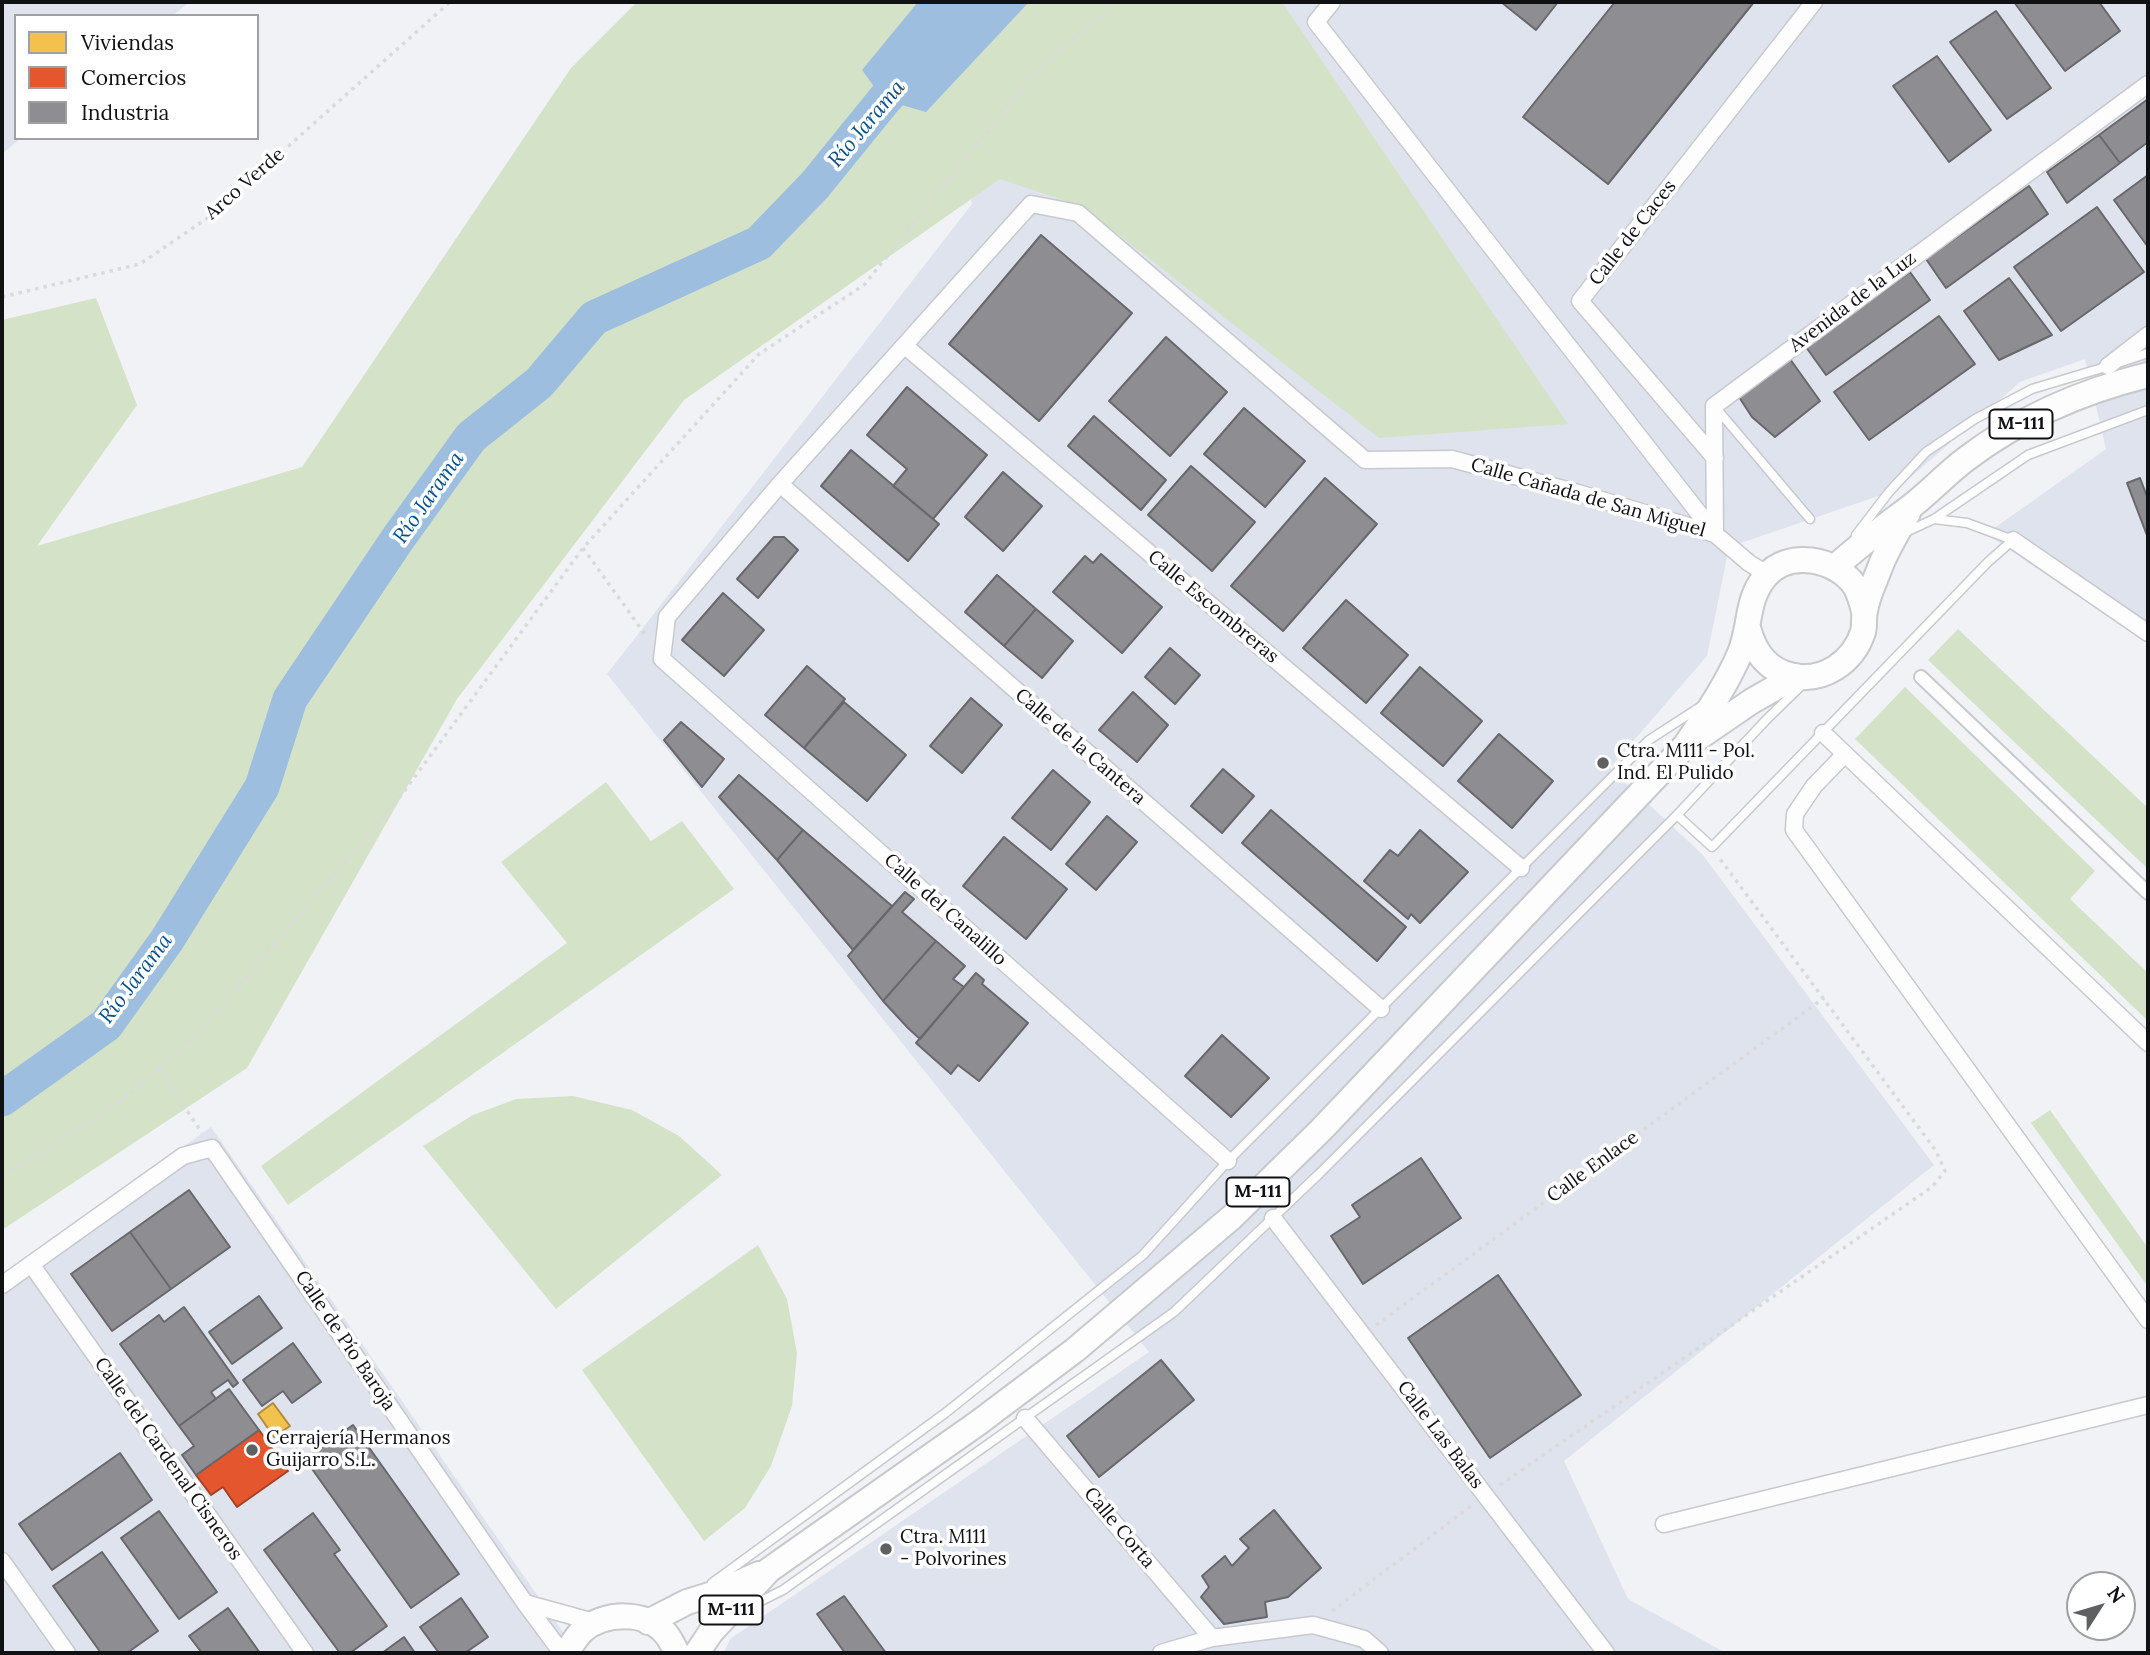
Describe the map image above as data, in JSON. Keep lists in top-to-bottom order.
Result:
{
  "streets": {
    "main road": ["M-111"],
    "street": [
      "Calle de Caces",
      "Avenida de la Luz",
      "Calle Cañada de San Miguel",
      "Calle Escombreras",
      "Calle de la Cantera",
      "Calle del Canalillo",
      "Calle de Pío Baroja",
      "Calle Las Balas",
      "Calle del Cardenal Cisneros",
      "Calle Corta"
    ],
    "path": ["Arco Verde", "Calle Enlace"]
  },
  "crossings": [
    ["Calle Cañada de San Miguel", "Calle Escombreras"],
    ["Calle Enlace", "Calle Las Balas"]
  ],
  "water": ["Río Jarama"],
  "places": ["Ctra. M111 - Pol. Ind. El Pulido", "Cerrajería Hermanos Guijarro S.L.", "Ctra. M111 - Polvorines"],
  "legend": ["Viviendas", "Comercios", "Industria"],
  "north": "top right"
}
